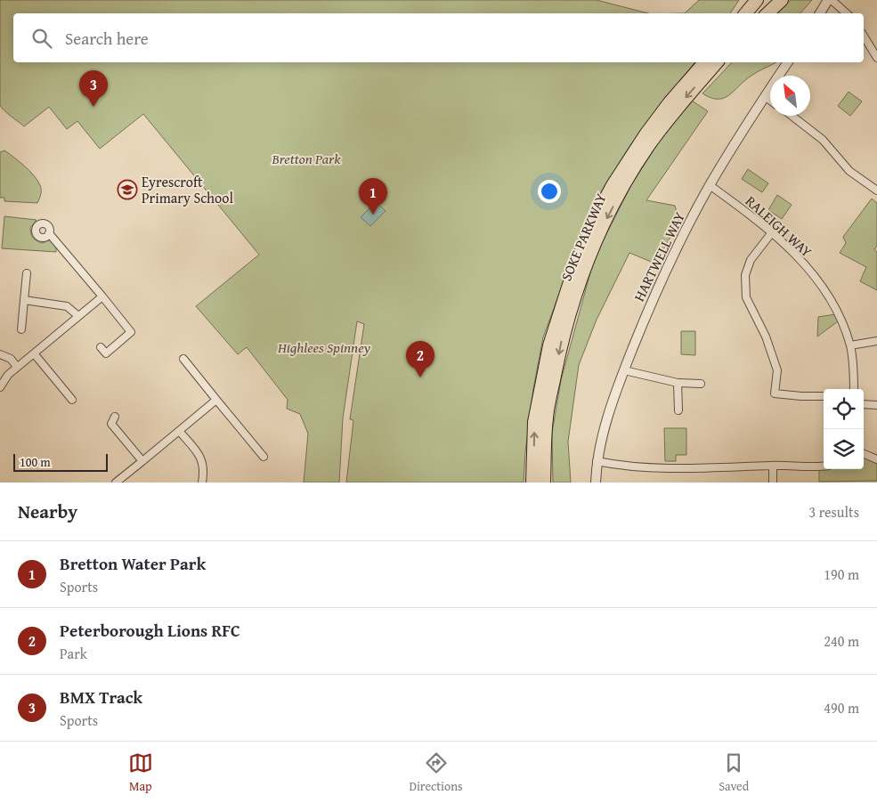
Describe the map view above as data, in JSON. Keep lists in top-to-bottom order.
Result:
{
  "streets": {
    "highway": ["SOKE PARKWAY"],
    "street": ["RALEIGH WAY", "HARTWELL WAY"]
  },
  "crossings": [
    ["RALEIGH WAY", "HARTWELL WAY"]
  ],
  "parks": ["Bretton Park", "Highlees Spinney"],
  "places": {
    "school or university": ["Eyrescroft Primary School"]
  },
  "scale_bar": "100 m",
  "north": "top left",
  "page": {
    "search": "Search here",
    "pins": ["3", "1", "2"],
    "scale": "100 m",
    "heading": ["Nearby", "3 results"],
    "list": [
      {
        "mark": "1",
        "name": "Bretton Water Park",
        "note": "Sports",
        "value": "190 m"
      },
      {
        "mark": "2",
        "name": "Peterborough Lions RFC",
        "note": "Park",
        "value": "240 m"
      },
      {
        "mark": "3",
        "name": "BMX Track",
        "note": "Sports",
        "value": "490 m"
      }
    ],
    "nav": ["Map", "Directions", "Saved"]
  }
}
